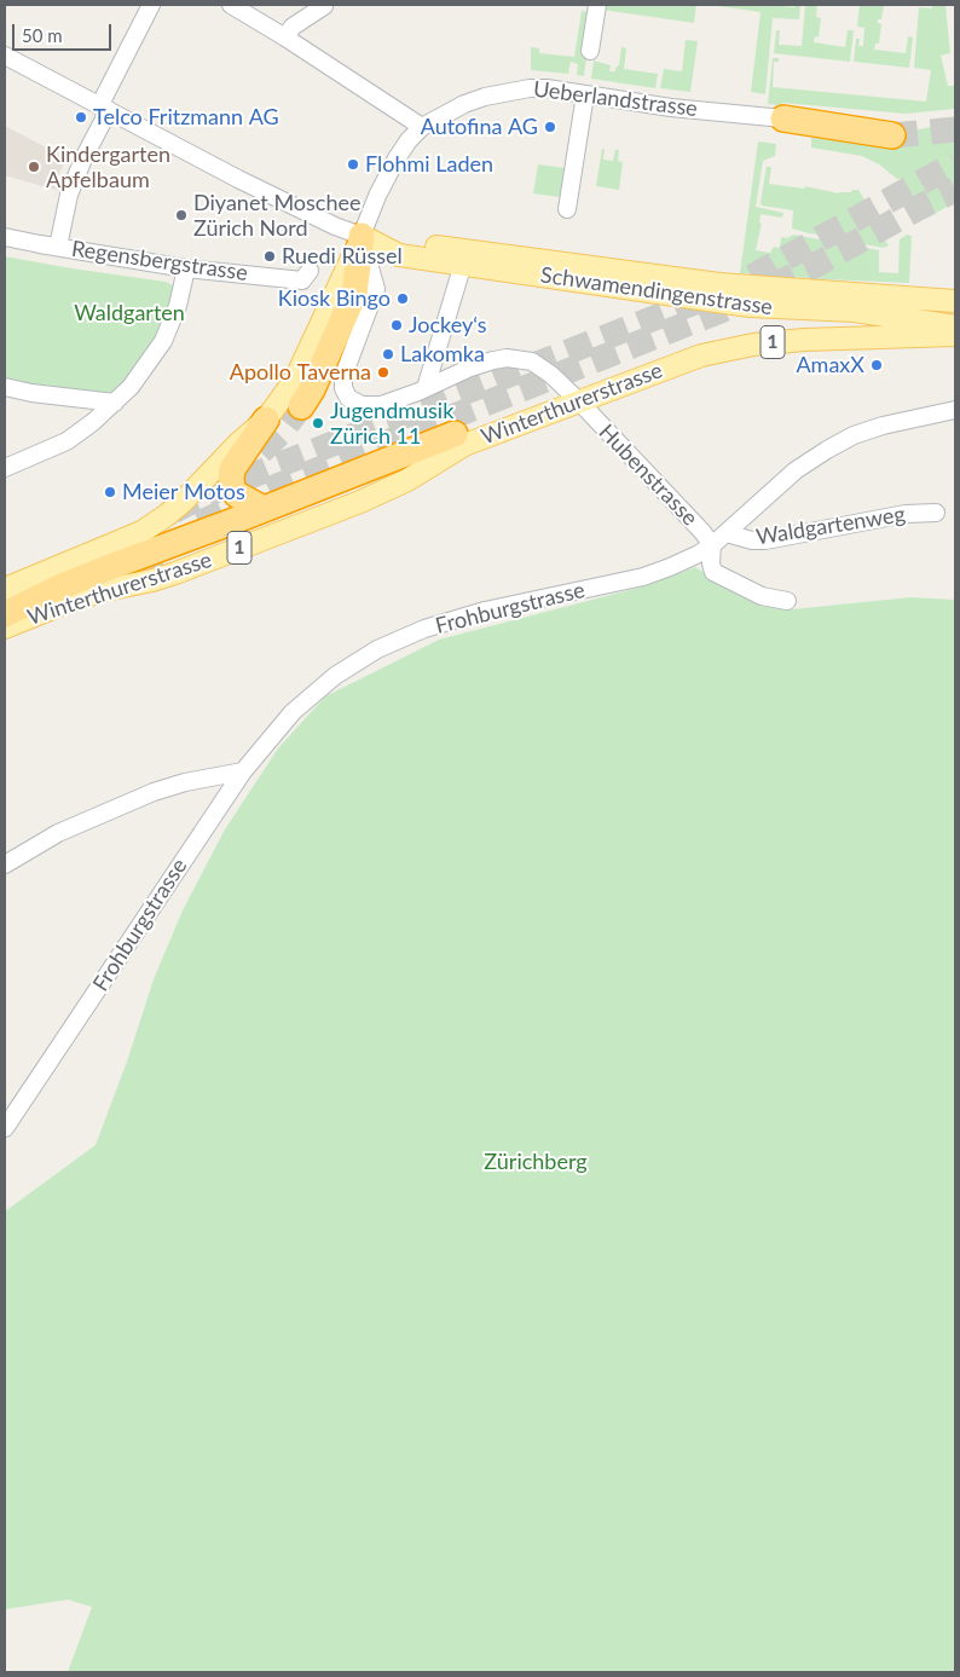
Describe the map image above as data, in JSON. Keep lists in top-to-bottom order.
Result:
{
  "streets": {
    "main road": [
      "Ueberlandstrasse",
      "Schwamendingenstrasse",
      "1",
      "Winterthurerstrasse"
    ],
    "street": [
      "Regensbergstrasse",
      "Hubenstrasse",
      "Waldgartenweg",
      "Frohburgstrasse"
    ]
  },
  "crossings": [
    ["Ueberlandstrasse", "Schwamendingenstrasse"],
    ["Ueberlandstrasse", "Winterthurerstrasse"],
    ["Ueberlandstrasse", "Hubenstrasse"],
    ["Schwamendingenstrasse", "Hubenstrasse"],
    ["Winterthurerstrasse", "Hubenstrasse"],
    ["Hubenstrasse", "Frohburgstrasse"],
    ["Waldgartenweg", "Frohburgstrasse"]
  ],
  "parks": ["Waldgarten", "Zürichberg"],
  "places": [
    "Telco Fritzmann AG",
    "Autofina AG",
    "Flohmi Laden",
    "Kindergarten Apfelbaum",
    "Diyanet Moschee Zürich Nord",
    "Ruedi Rüssel",
    "Kiosk Bingo",
    "Jockey‘s",
    "Lakomka",
    "AmaxX",
    "Apollo Taverna",
    "Jugendmusik Zürich 11",
    "Meier Motos"
  ],
  "scale_bar": "50 m"
}
